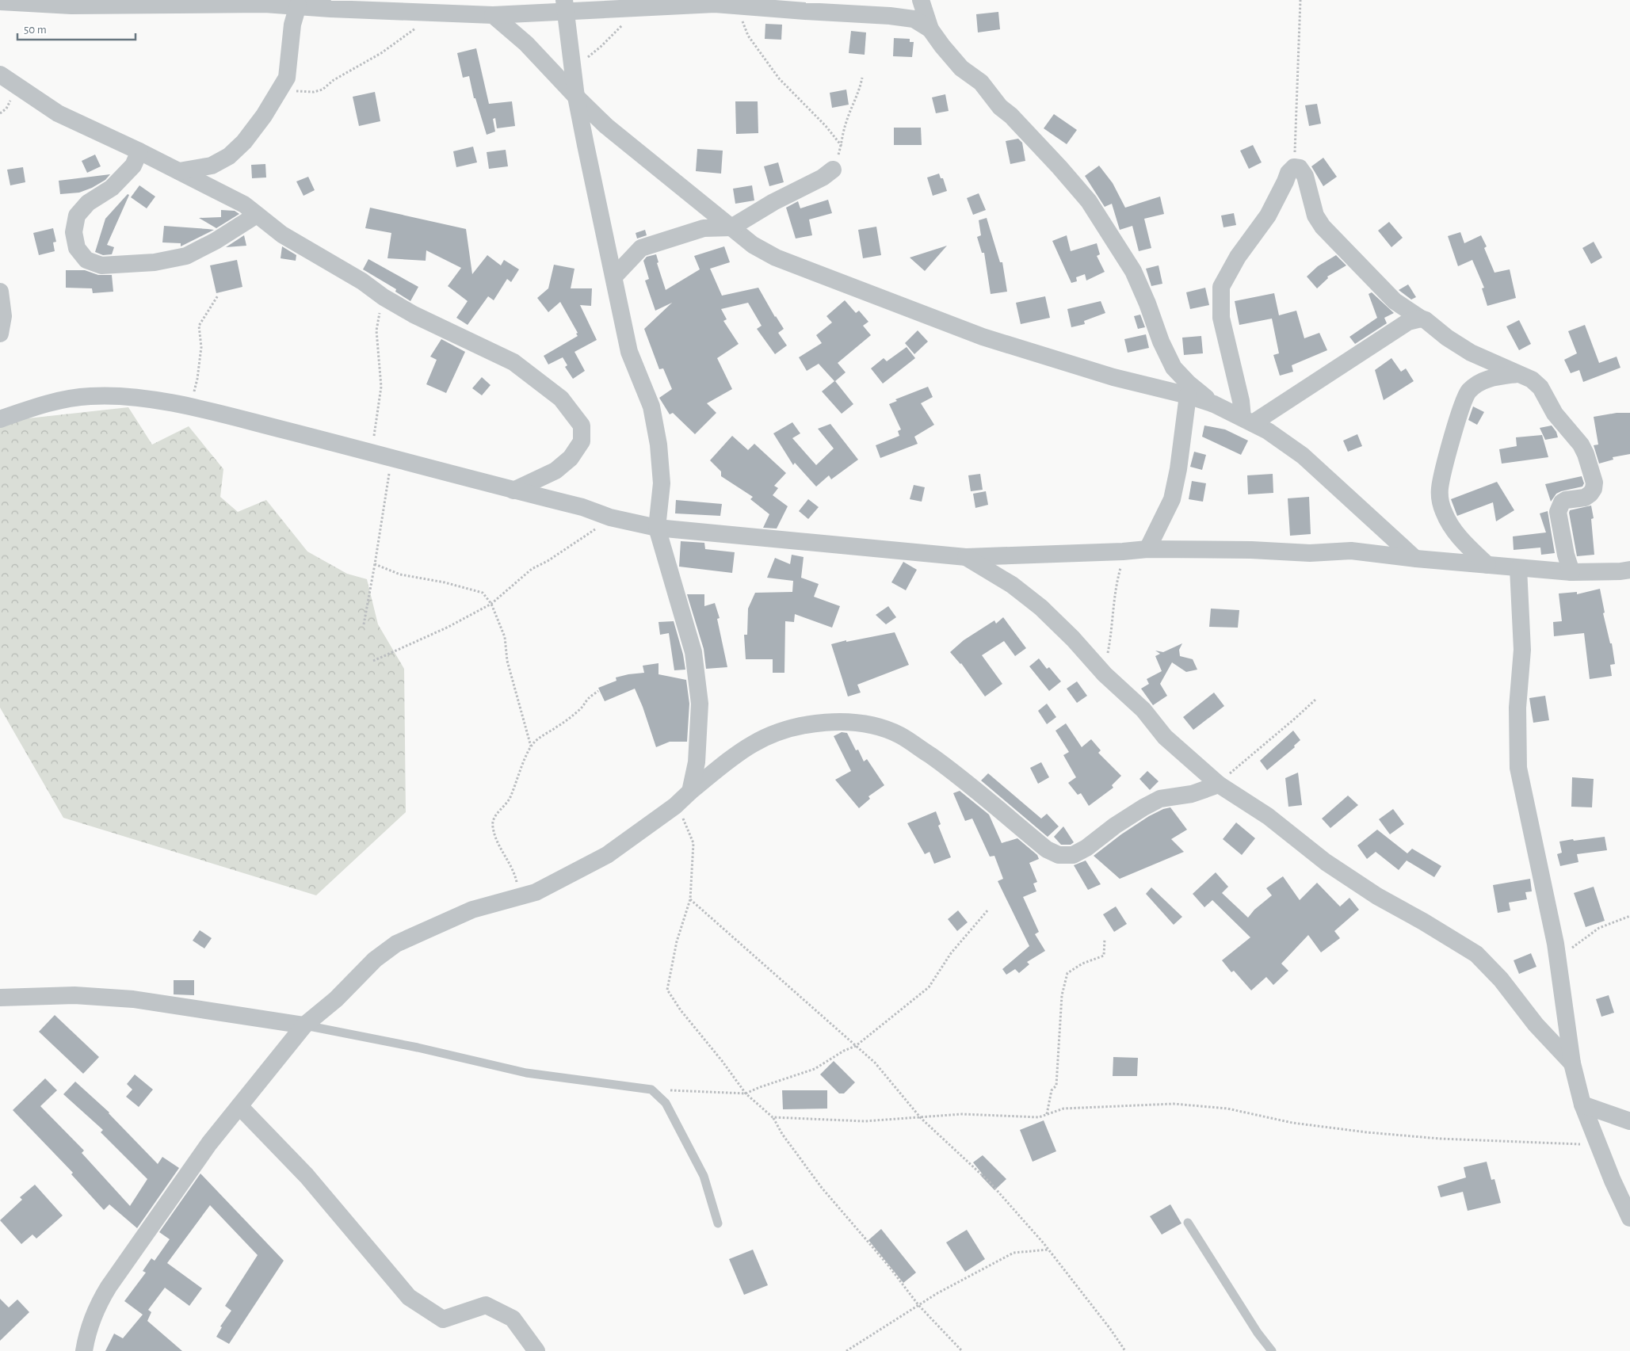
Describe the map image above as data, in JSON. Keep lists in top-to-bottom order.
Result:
{
  "scale_bar": "50 m"
}
